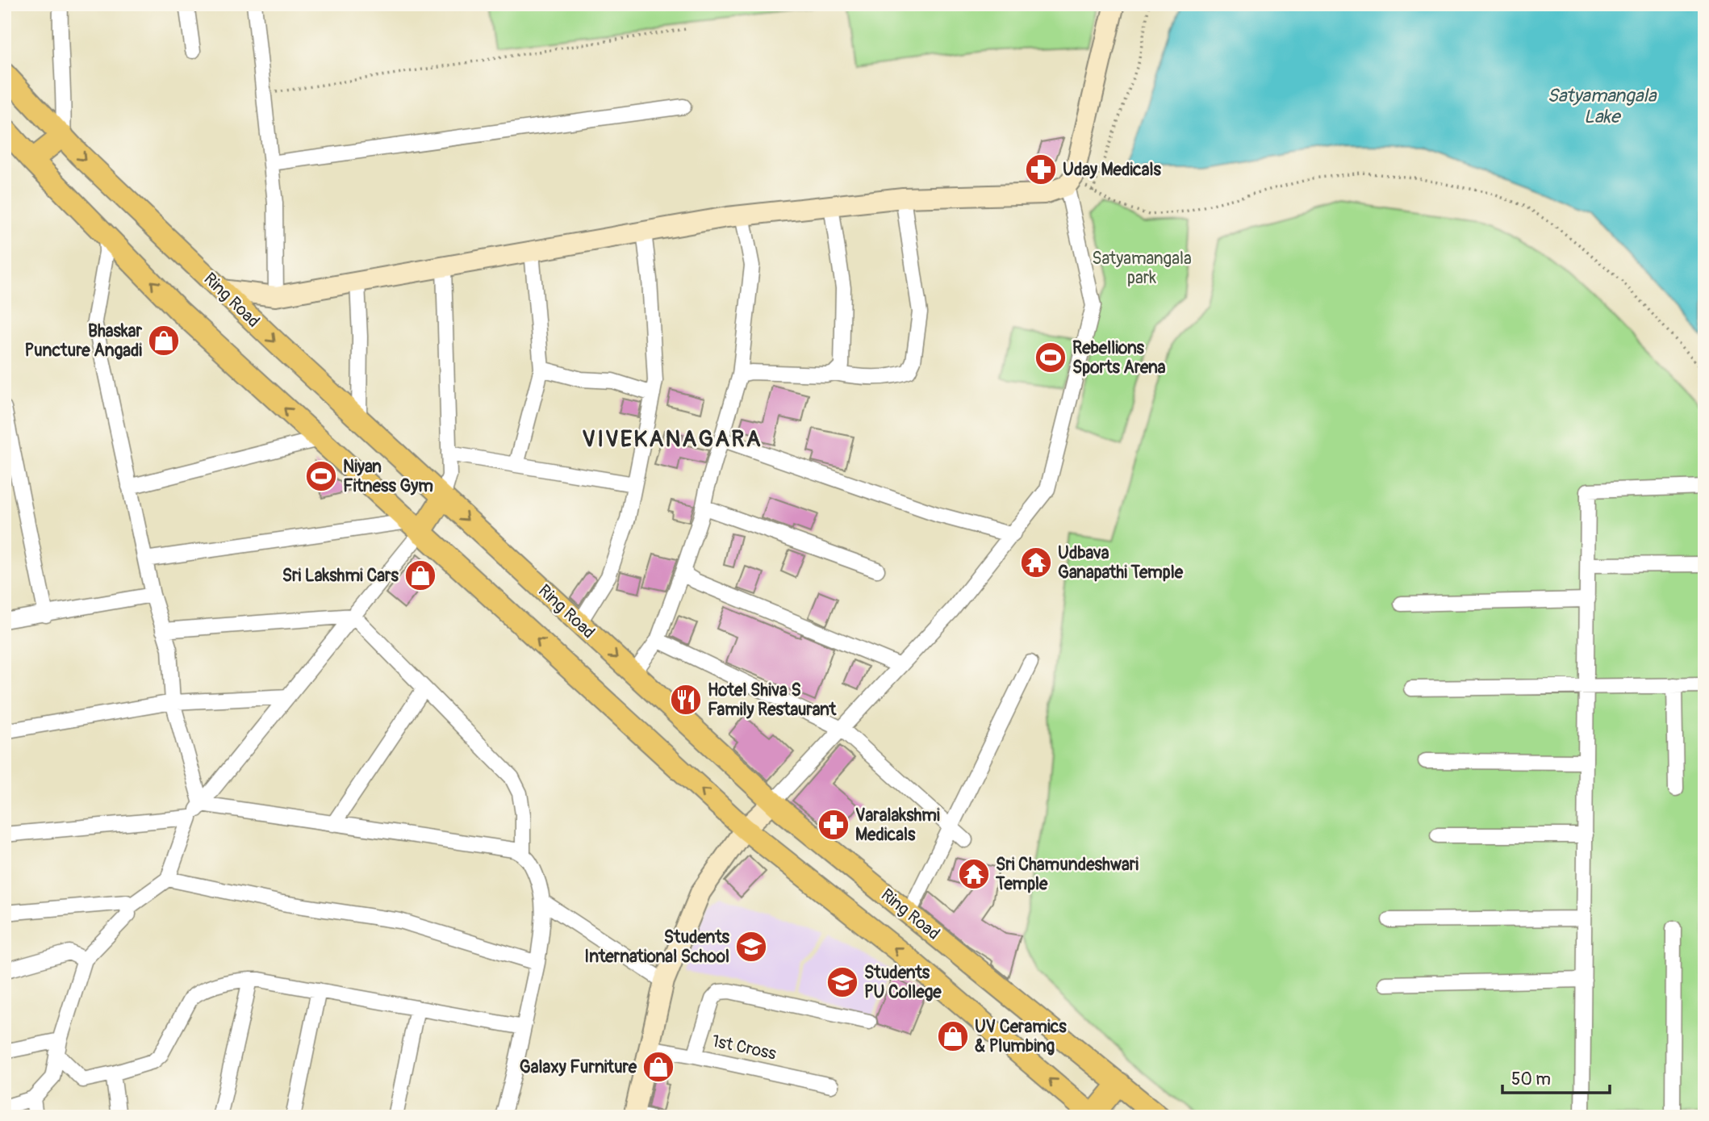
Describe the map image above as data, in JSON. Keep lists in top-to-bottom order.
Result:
{
  "streets": {
    "main road": ["Ring Road"],
    "street": ["1st Cross"]
  },
  "districts": ["VIVEKANAGARA"],
  "water": ["Satyamangala Lake"],
  "parks": ["Satyamangala park"],
  "places": {
    "pharmacy": ["Uday Medicals", "Varalakshmi Medicals"],
    "shop": [
      "Bhaskar Puncture Angadi",
      "Sri Lakshmi Cars",
      "UV Ceramics & Plumbing",
      "Galaxy Furniture"
    ],
    "sports": ["Rebellions Sports Arena", "Niyan Fitness Gym"],
    "temple": ["Udbava Ganapathi Temple", "Sri Chamundeshwari Temple"],
    "restaurant": ["Hotel Shiva S Family Restaurant"],
    "school or university": ["Students International School", "Students PU College"]
  },
  "scale_bar": "50 m"
}
